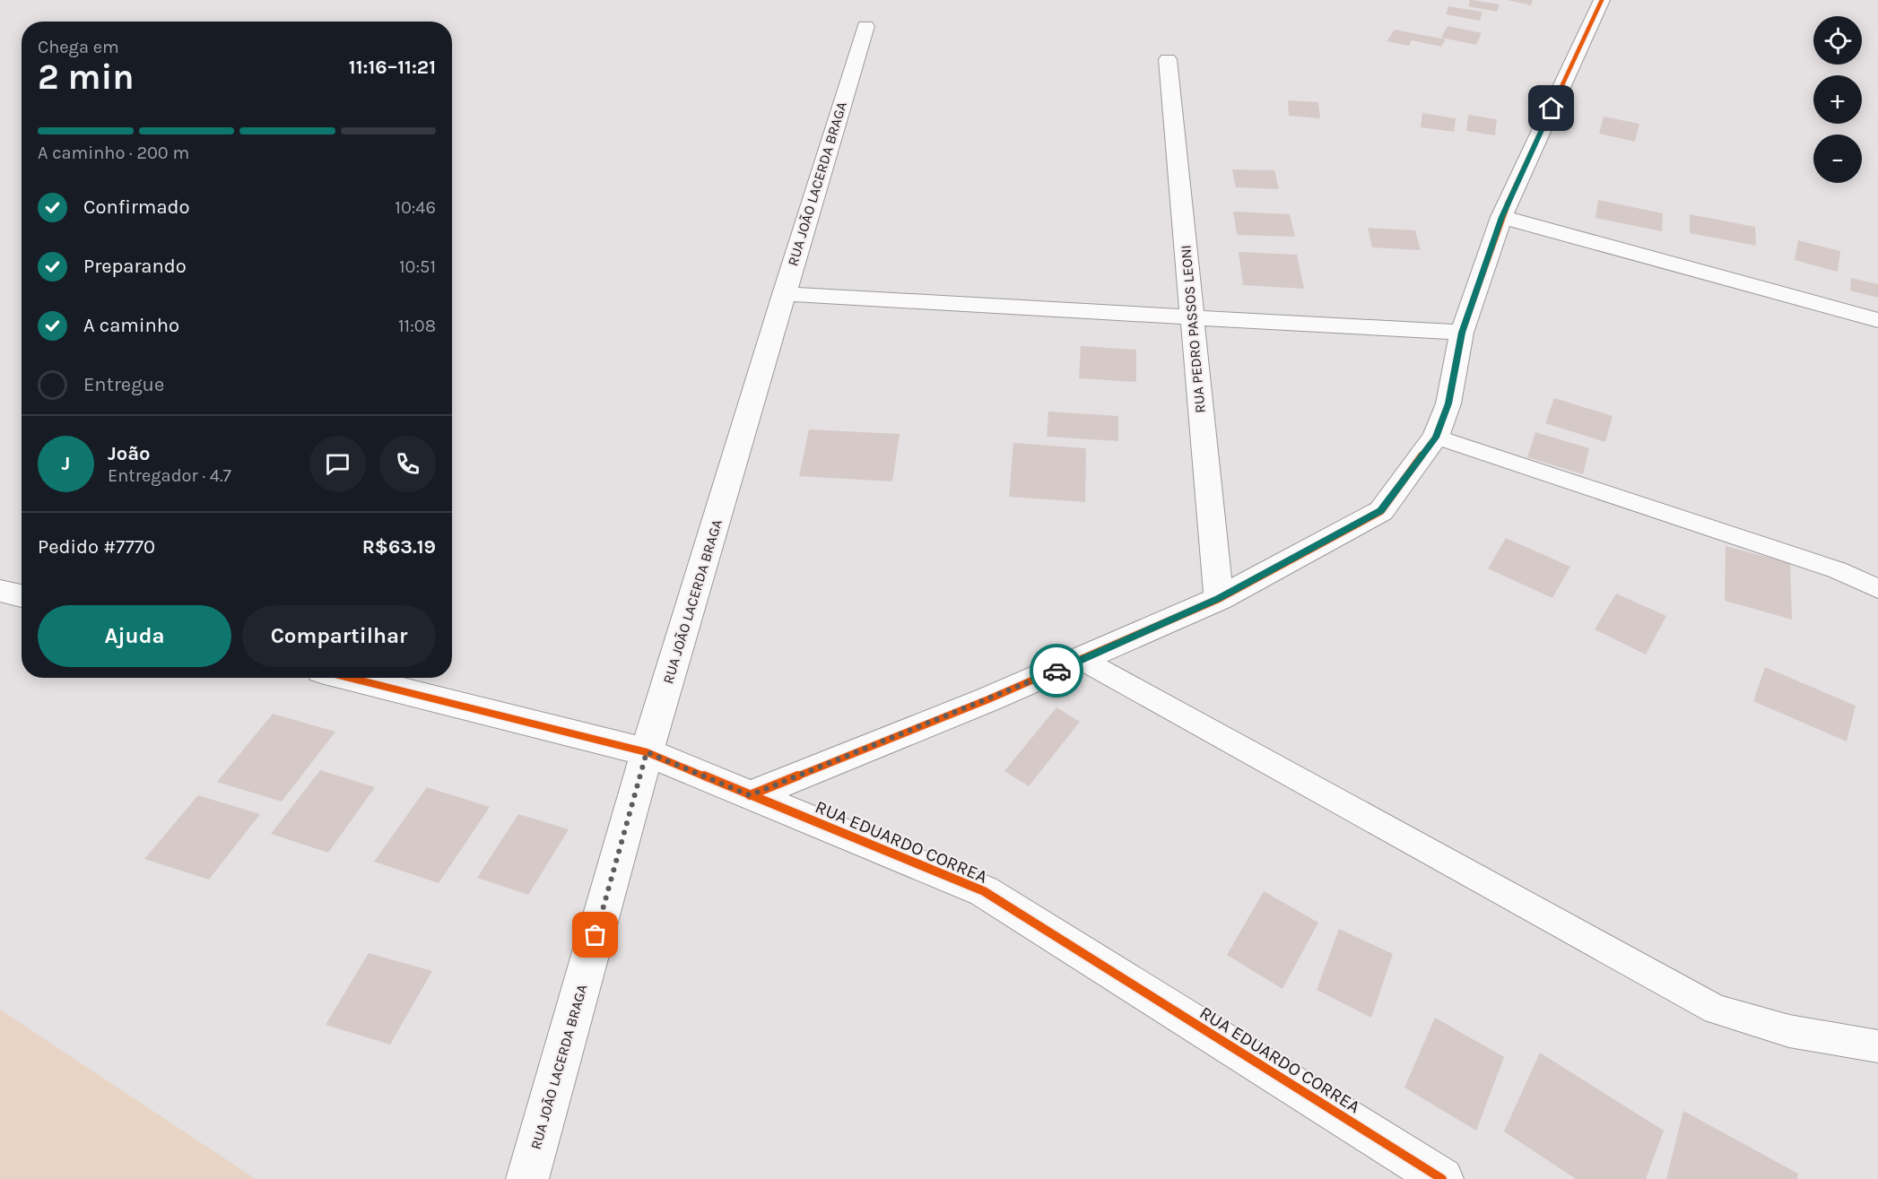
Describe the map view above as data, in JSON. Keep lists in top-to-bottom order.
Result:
{
  "streets": {
    "street": ["RUA JOÃO LACERDA BRAGA", "RUA PEDRO PASSOS LEONI", "RUA EDUARDO CORREA"]
  },
  "crossings": [
    ["RUA JOÃO LACERDA BRAGA", "RUA EDUARDO CORREA"]
  ],
  "page": {
    "map_buttons": ["+", "−"],
    "heading": ["2 min", "Chega em", "11:16–11:21"],
    "panel": [
      "João",
      "Entregador · 4.7",
      "Pedido #7770",
      "R$63.19"
    ],
    "bar": "A caminho · 200 m",
    "list": [
      ["Confirmado", "10:46"],
      ["Preparando", "10:51"],
      ["A caminho", "11:08"],
      "Entregue"
    ],
    "round": "J",
    "buttons": ["Ajuda", "Compartilhar"]
  }
}
